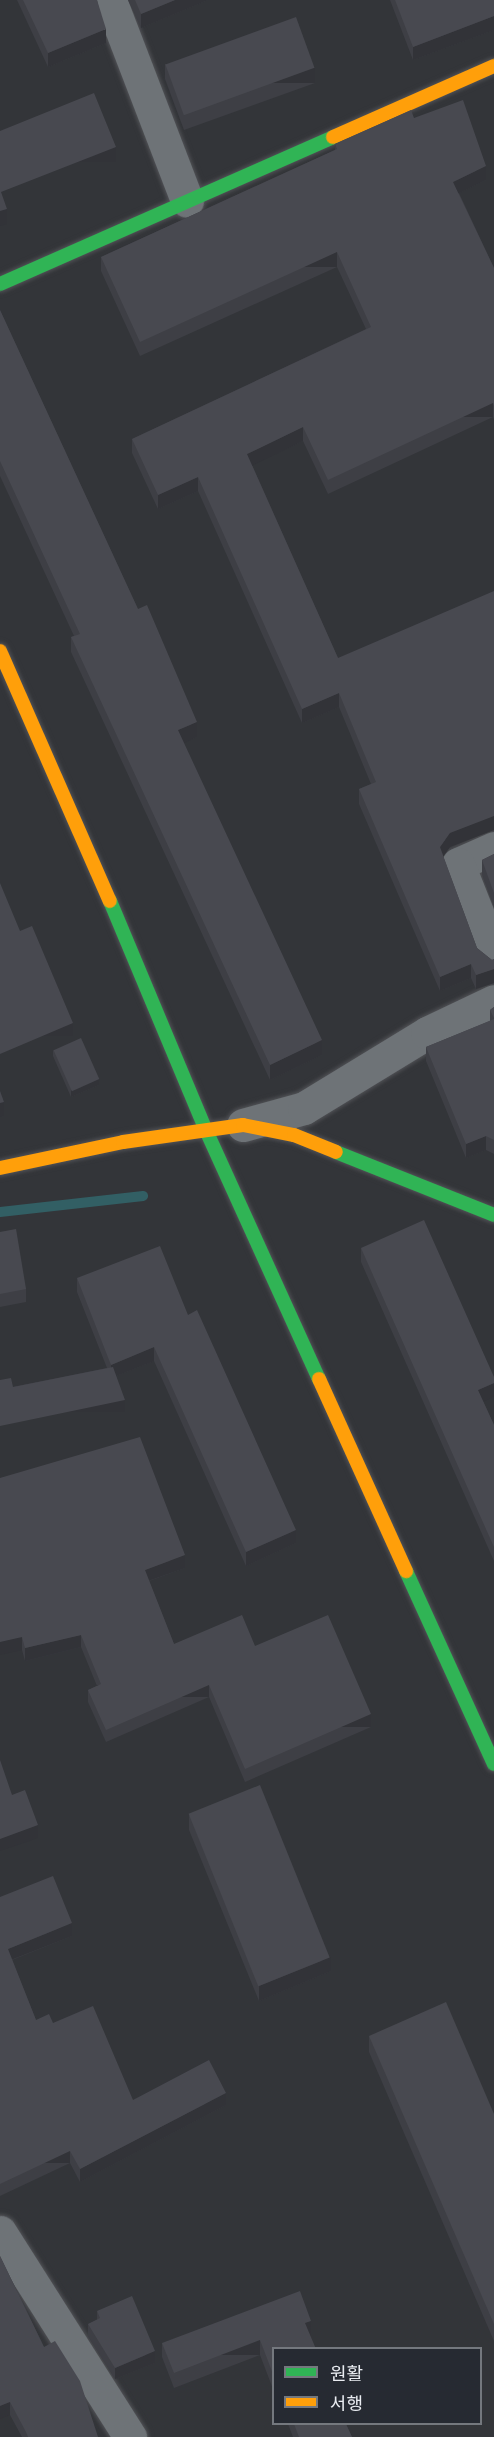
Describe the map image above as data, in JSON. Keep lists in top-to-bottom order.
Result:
{
  "legend": ["원활", "서행"]
}
